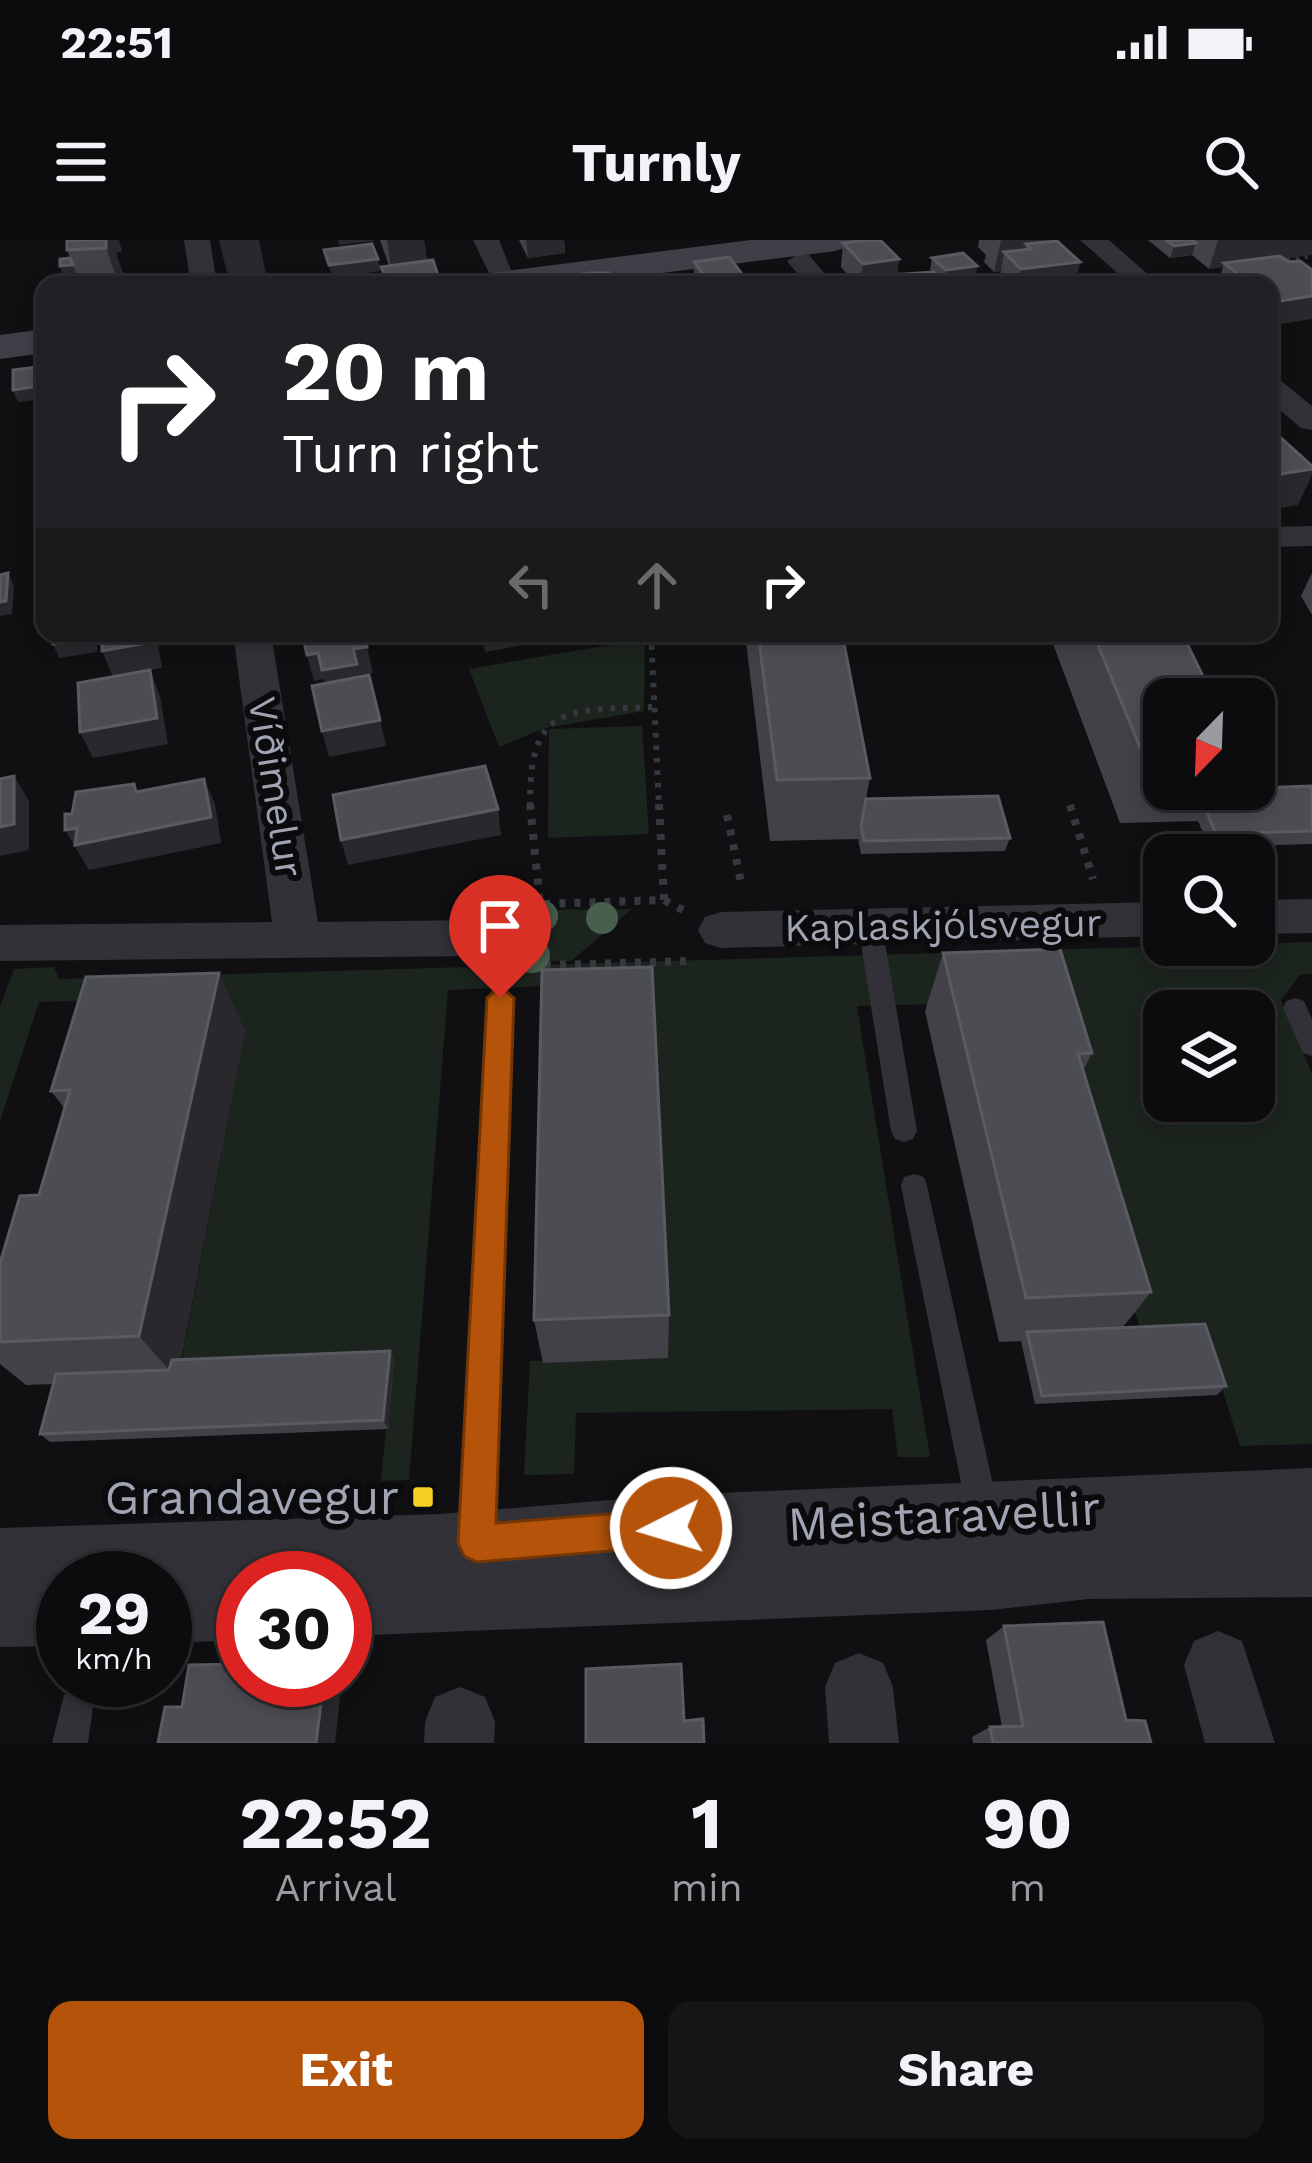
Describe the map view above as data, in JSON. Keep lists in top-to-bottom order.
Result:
{
  "streets": {
    "street": ["Víðimelur", "Kaplaskjólsvegur", "Meistaravellir"]
  },
  "places": {
    "transit": ["Grandavegur"]
  },
  "north": "bottom left",
  "page": {
    "status": "22:51",
    "header": "Turnly",
    "turn": ["20 m", "Turn right"],
    "speed": "29 km/h",
    "limit": "30",
    "eta": [
      "22:52",
      "Arrival",
      "1",
      "min",
      "90",
      "m"
    ],
    "buttons": ["Exit", "Share"]
  }
}
